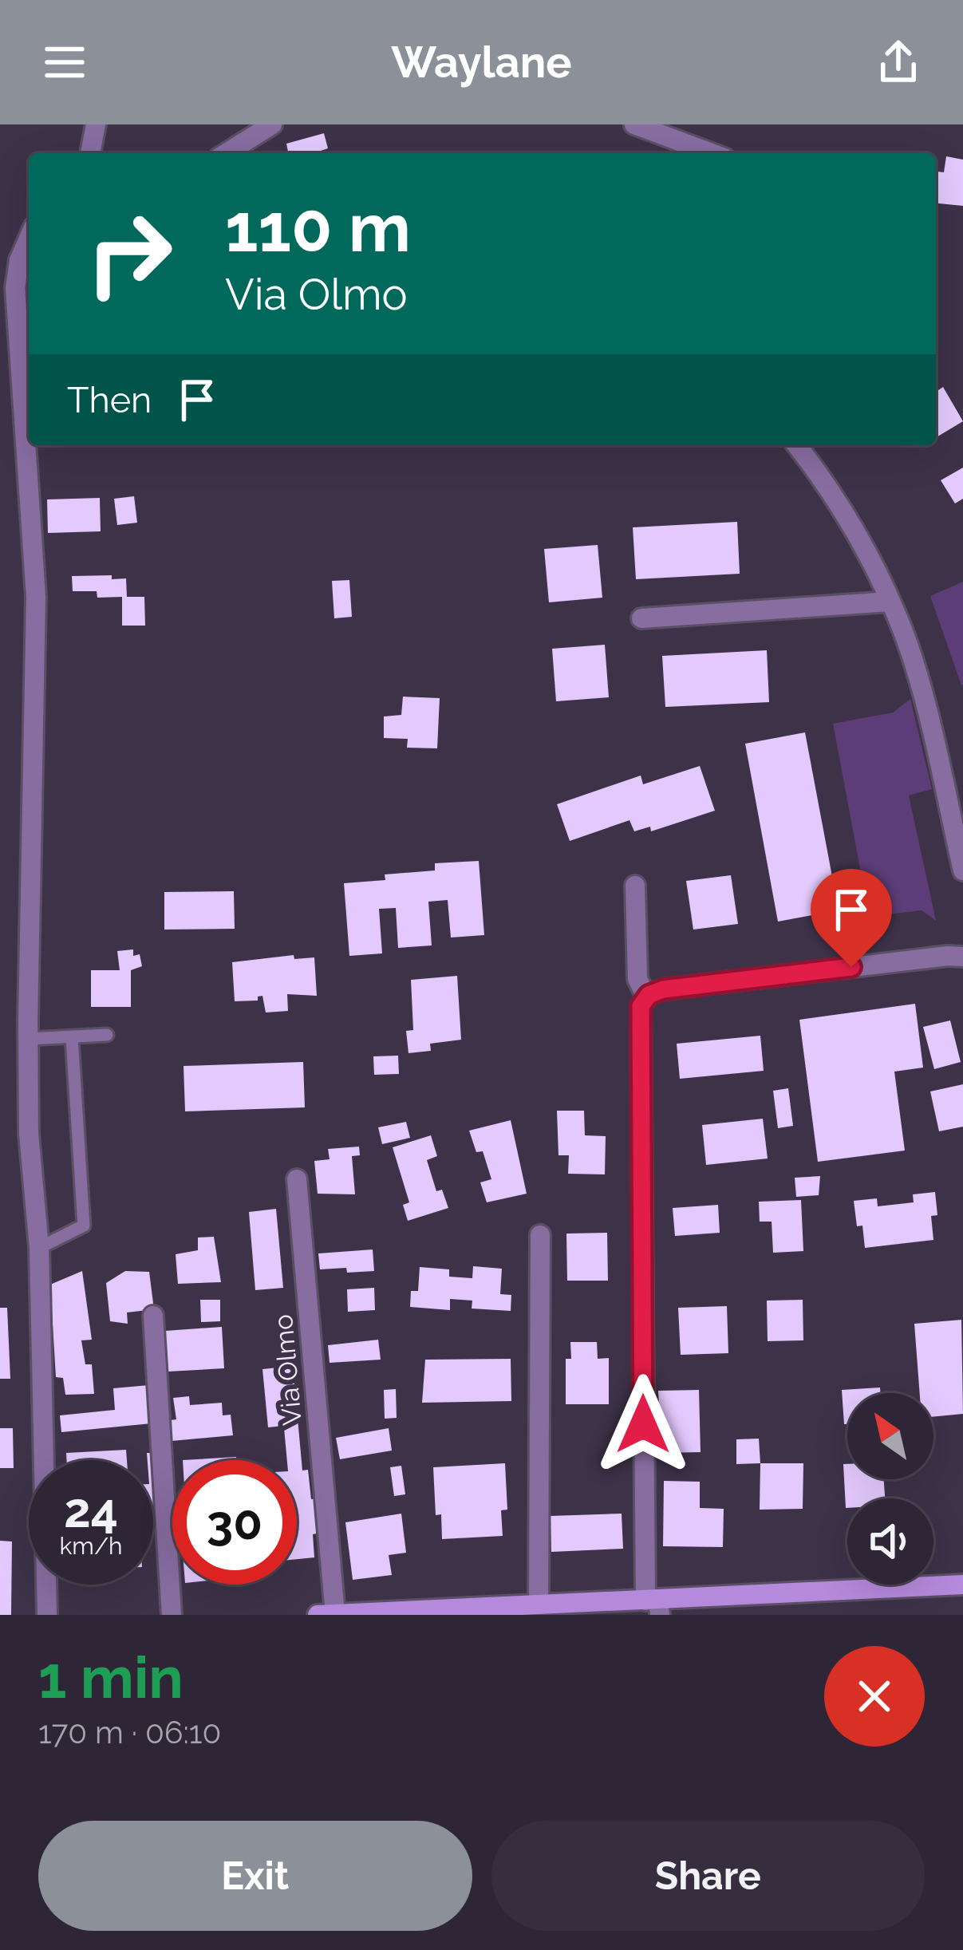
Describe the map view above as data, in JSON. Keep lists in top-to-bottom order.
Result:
{
  "streets": {
    "street": ["Via Olmo"]
  },
  "north": "top left",
  "page": {
    "header": "Waylane",
    "turn": ["110 m", "Via Olmo"],
    "then": "Then",
    "speed": "24 km/h",
    "limit": "30",
    "heading": ["1 min", "170 m · 06:10"],
    "buttons": ["Exit", "Share"]
  }
}
